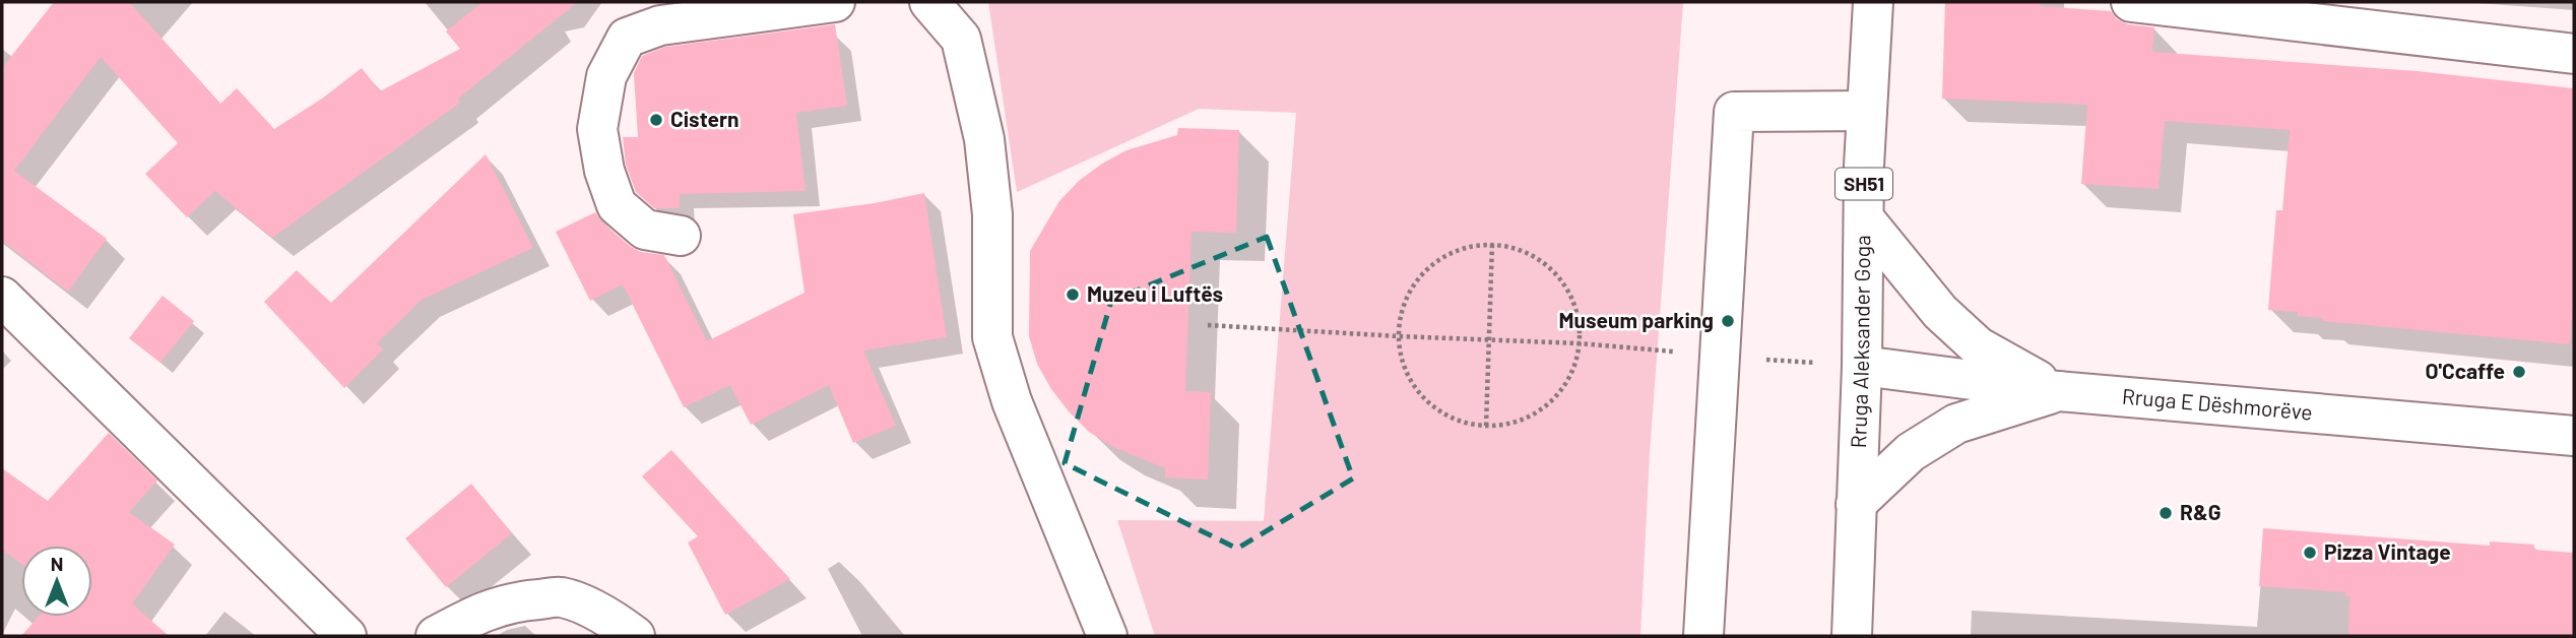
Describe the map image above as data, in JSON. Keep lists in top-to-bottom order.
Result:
{
  "streets": {
    "main road": ["SH51", "Rruga Aleksander Goga", "Rruga E Dëshmorëve"]
  },
  "crossings": [
    ["Rruga Aleksander Goga", "Rruga E Dëshmorëve"]
  ],
  "places": [
    "Cistern",
    "Muzeu i Luftës",
    "Museum parking",
    "O'Ccaffe",
    "R&G",
    "Pizza Vintage"
  ],
  "north": "top"
}
